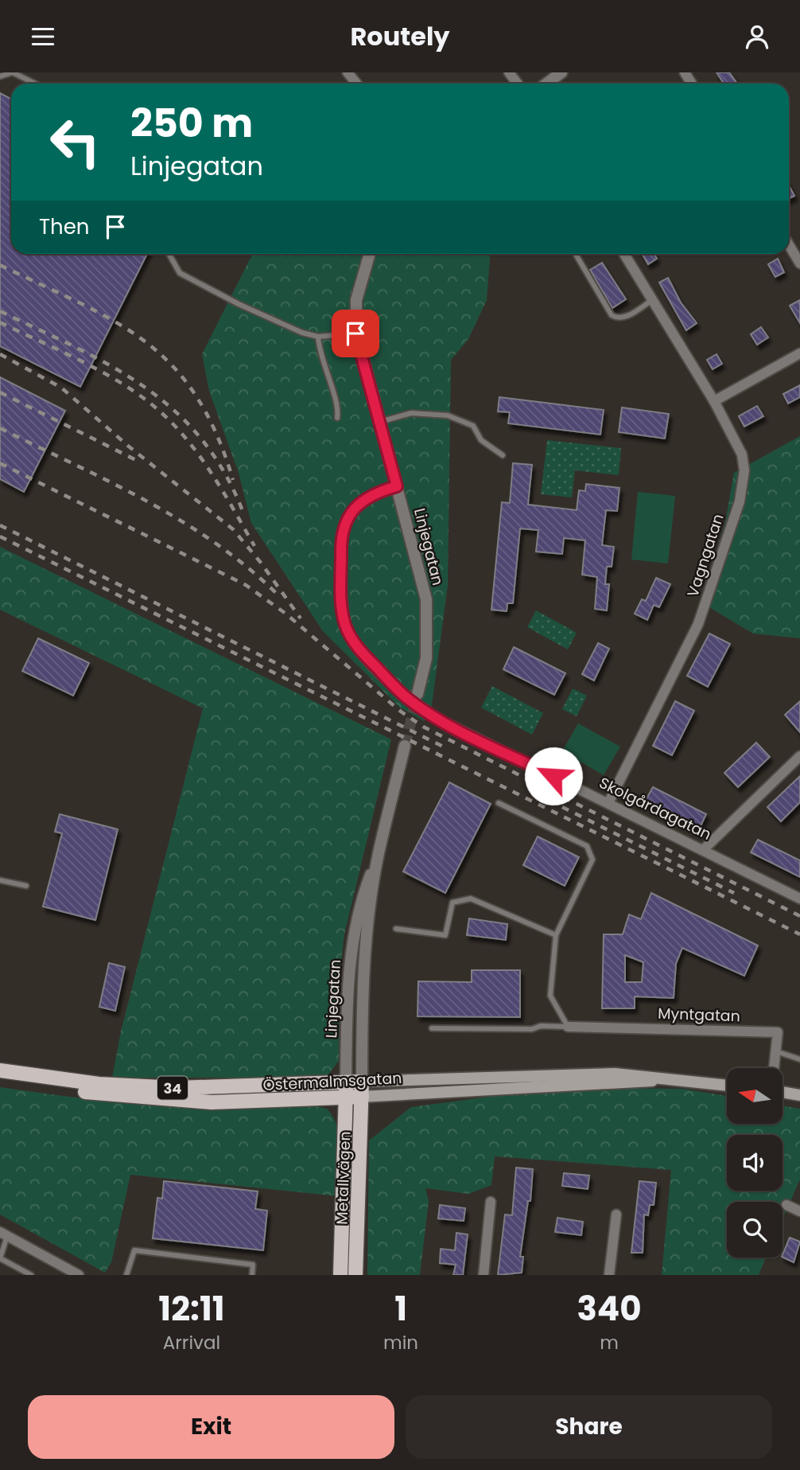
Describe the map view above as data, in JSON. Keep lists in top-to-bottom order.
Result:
{
  "streets": {
    "main road": ["Östermalmsgatan", "34", "Metallvägen"],
    "street": [
      "Linjegatan",
      "Vagngatan",
      "Skolgårdagatan",
      "Myntgatan"
    ]
  },
  "crossings": [
    ["Linjegatan", "Skolgårdagatan"],
    ["Linjegatan", "Östermalmsgatan"],
    ["Linjegatan", "Metallvägen"],
    ["Vagngatan", "Skolgårdagatan"],
    ["Östermalmsgatan", "Metallvägen"]
  ],
  "north": "left",
  "page": {
    "header": "Routely",
    "turn": ["250 m", "Linjegatan"],
    "then": "Then",
    "eta": [
      "12:11",
      "Arrival",
      "1",
      "min",
      "340",
      "m"
    ],
    "buttons": ["Exit", "Share"]
  }
}
